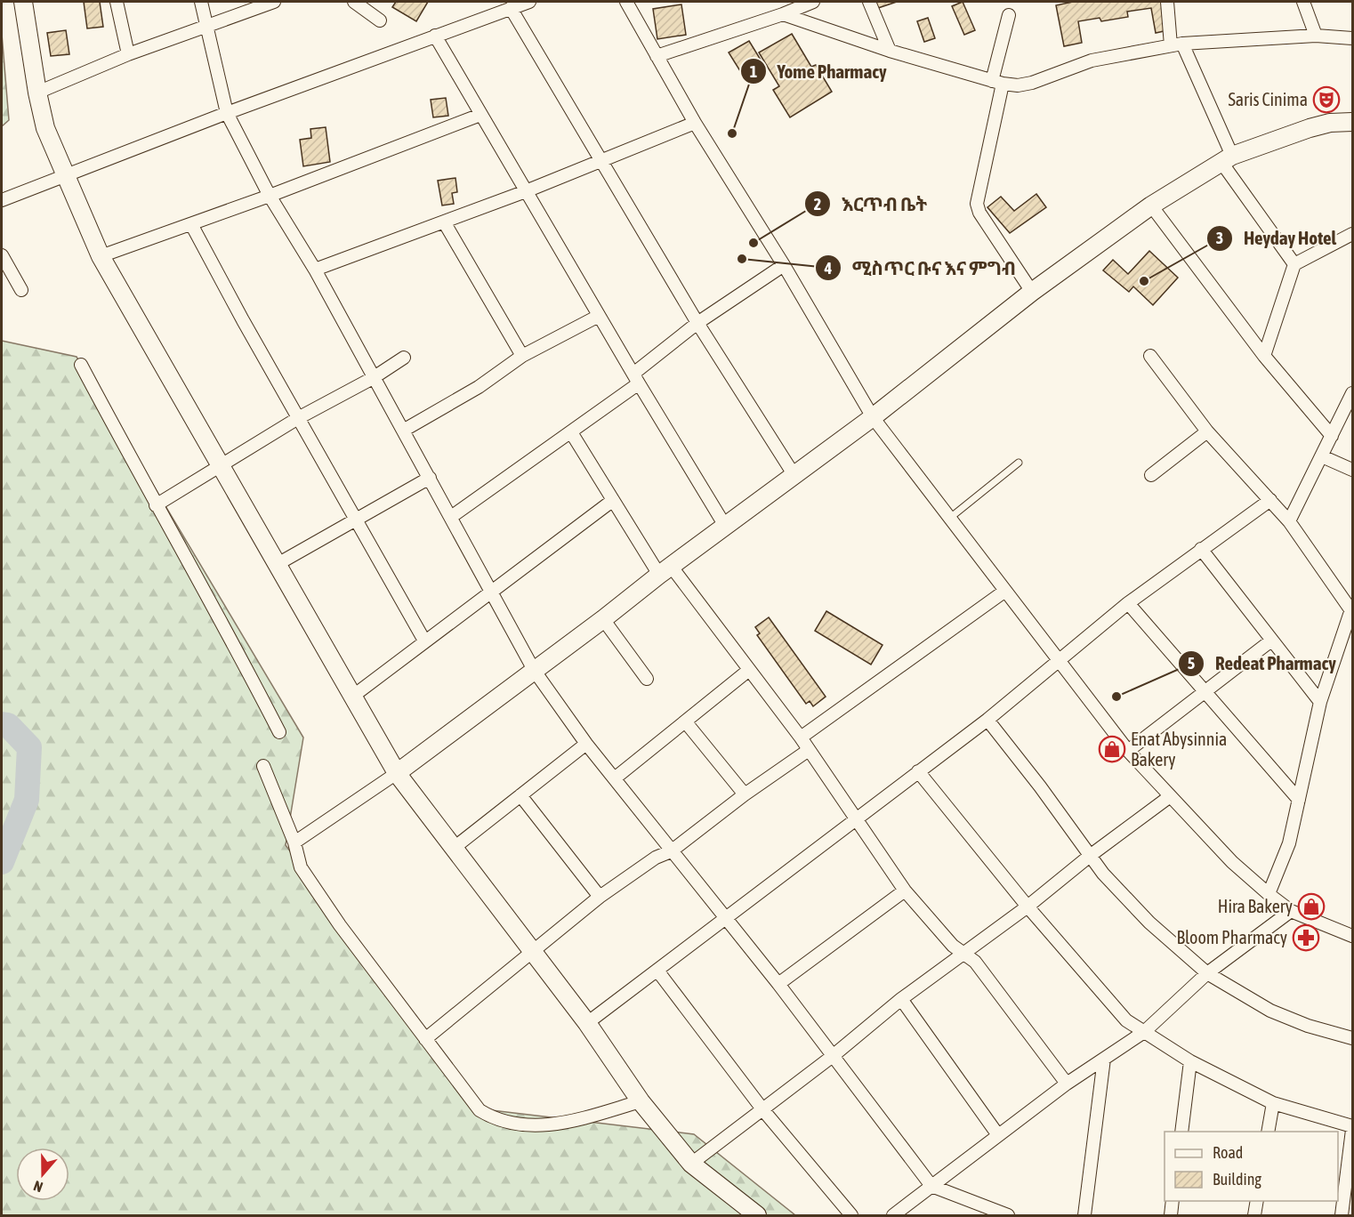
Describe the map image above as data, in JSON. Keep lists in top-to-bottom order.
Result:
{
  "places": {
    "theatre": ["Saris Cinima"],
    "other": [
      "Yome Pharmacy",
      "እርጥብ ቤት",
      "ሚስጥር ቡና እና ምግብ",
      "Heyday Hotel",
      "Redeat Pharmacy"
    ],
    "shop": ["Enat Abysinnia Bakery", "Hira Bakery"],
    "pharmacy": ["Bloom Pharmacy"]
  },
  "legend": ["Road", "Building"],
  "north": "bottom"
}
